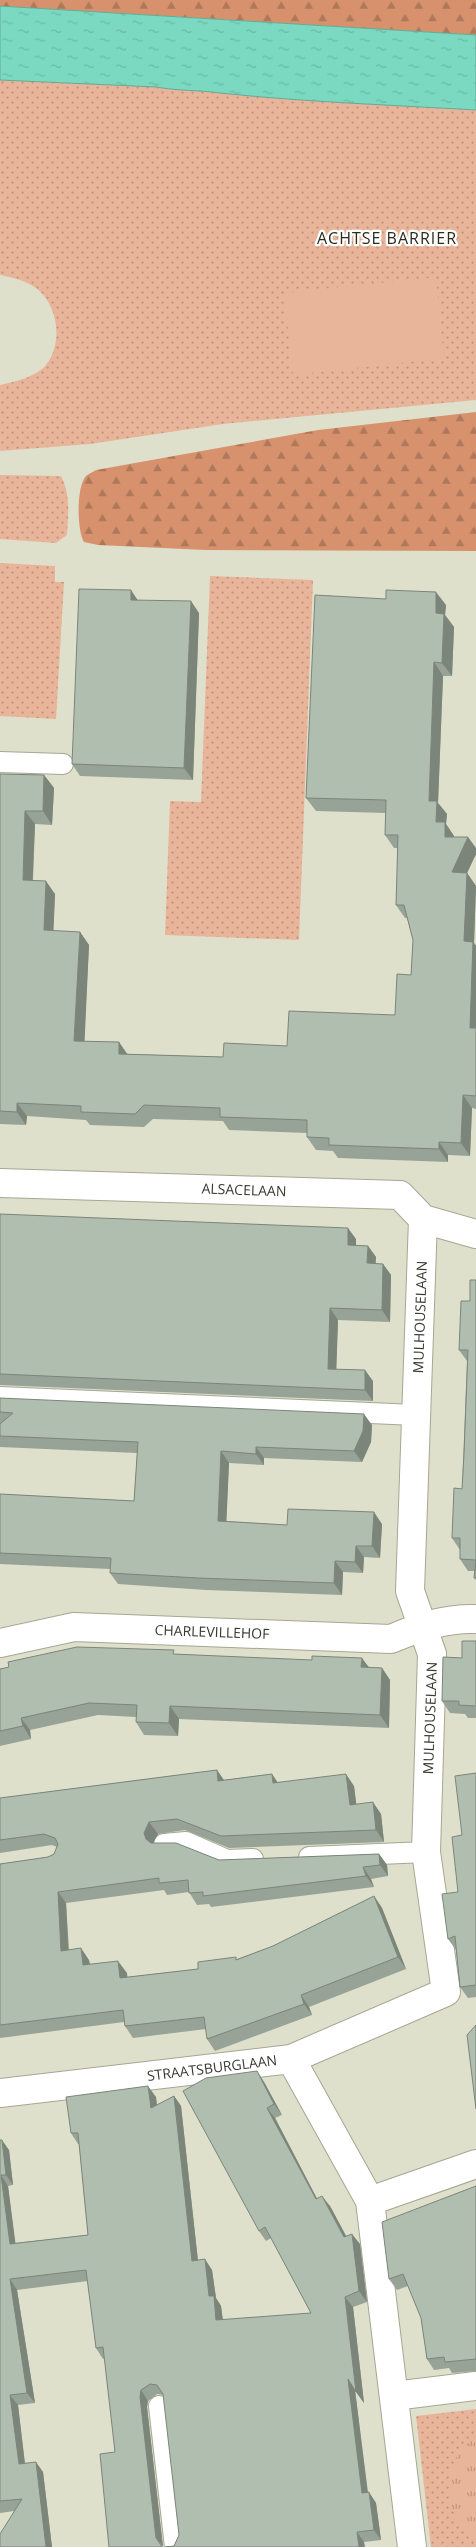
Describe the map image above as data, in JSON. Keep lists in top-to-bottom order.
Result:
{
  "streets": {
    "street": [
      "ALSACELAAN",
      "MULHOUSELAAN",
      "CHARLEVILLEHOF",
      "STRAATSBURGLAAN"
    ]
  },
  "crossings": [
    ["ALSACELAAN", "MULHOUSELAAN"],
    ["MULHOUSELAAN", "CHARLEVILLEHOF"],
    ["MULHOUSELAAN", "STRAATSBURGLAAN"]
  ],
  "districts": ["ACHTSE BARRIER"]
}
